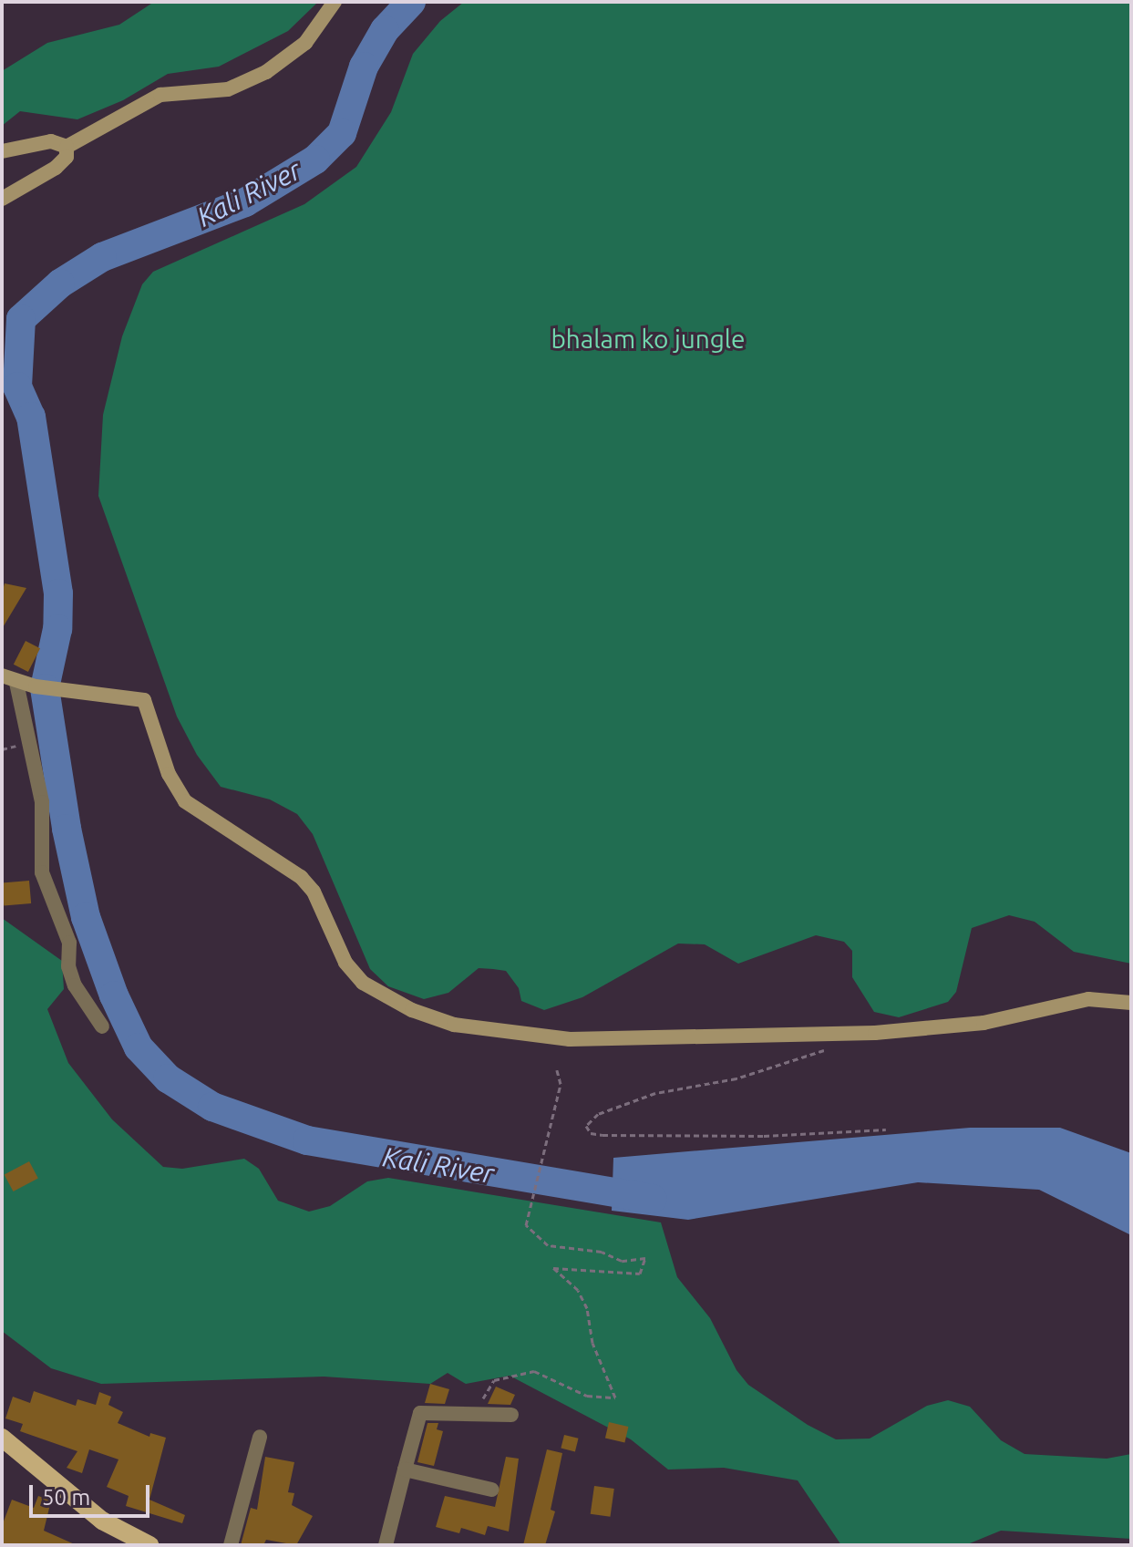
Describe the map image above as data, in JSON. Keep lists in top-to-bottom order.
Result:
{
  "water": ["Kali River"],
  "parks": ["bhalam ko jungle"],
  "scale_bar": "50 m"
}
